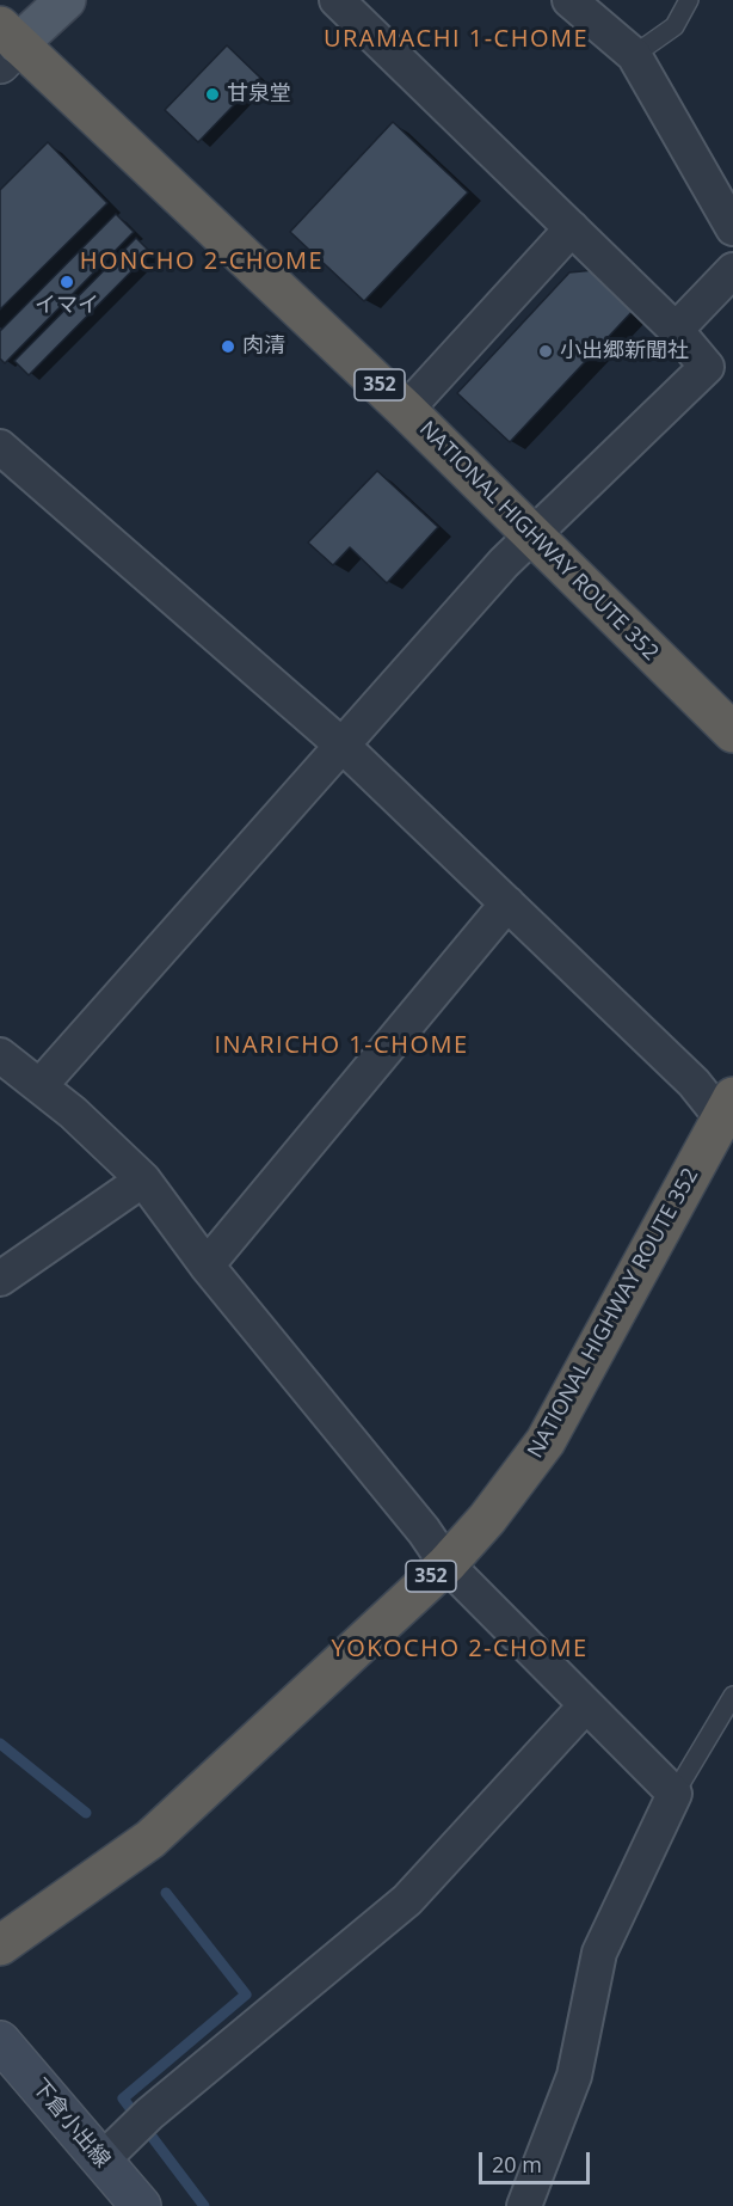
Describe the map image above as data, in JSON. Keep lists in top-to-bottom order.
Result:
{
  "streets": {
    "highway": ["352", "NATIONAL HIGHWAY ROUTE 352"],
    "main road": ["下倉小出線"]
  },
  "districts": [
    "URAMACHI 1-CHOME",
    "HONCHO 2-CHOME",
    "INARICHO 1-CHOME",
    "YOKOCHO 2-CHOME"
  ],
  "places": [
    "甘泉堂",
    "イマイ",
    "肉清",
    "小出郷新聞社"
  ],
  "scale_bar": "20 m"
}
